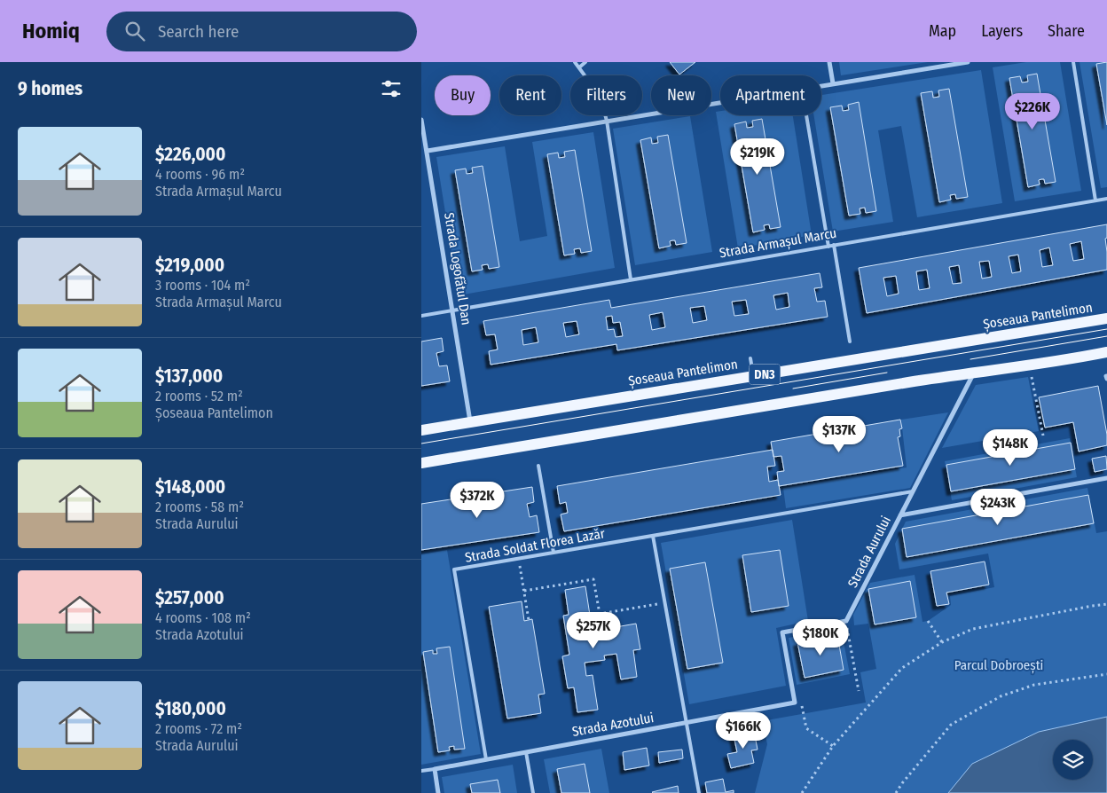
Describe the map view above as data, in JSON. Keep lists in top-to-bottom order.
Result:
{
  "streets": {
    "main road": ["Șoseaua Pantelimon", "DN3"],
    "street": ["Strada Logofătul Dan", "Strada Aurului", "Strada Azotului"],
    "lane": ["Strada Armașul Marcu", "Strada Soldat Florea Lazăr"]
  },
  "crossings": [
    ["Strada Armașul Marcu", "Strada Logofătul Dan"],
    ["Strada Logofătul Dan", "Șoseaua Pantelimon"],
    ["DN3", "Strada Aurului"],
    ["Strada Soldat Florea Lazăr", "Strada Aurului"],
    ["Strada Soldat Florea Lazăr", "Strada Azotului"],
    ["Strada Aurului", "Strada Azotului"]
  ],
  "parks": ["Parcul Dobroești"],
  "page": {
    "header": "Homiq",
    "search": "Search here",
    "nav": ["Map", "Layers", "Share"],
    "heading": "9 homes",
    "chip": [
      "Buy",
      "Rent",
      "Filters",
      "New",
      "Apartment"
    ],
    "price": [
      "$226K",
      "$219K",
      "$137K",
      "$148K",
      "$372K",
      "$243K",
      "$257K",
      "$180K",
      "$166K"
    ],
    "list": [
      {
        "name": "$226,000",
        "note": "4 rooms · 96 m² · Strada Armașul Marcu"
      },
      {
        "name": "$219,000",
        "note": "3 rooms · 104 m² · Strada Armașul Marcu"
      },
      {
        "name": "$137,000",
        "note": "2 rooms · 52 m² · Șoseaua Pantelimon"
      },
      {
        "name": "$148,000",
        "note": "2 rooms · 58 m² · Strada Aurului"
      },
      {
        "name": "$257,000",
        "note": "4 rooms · 108 m² · Strada Azotului"
      },
      {
        "name": "$180,000",
        "note": "2 rooms · 72 m² · Strada Aurului"
      }
    ]
  }
}
